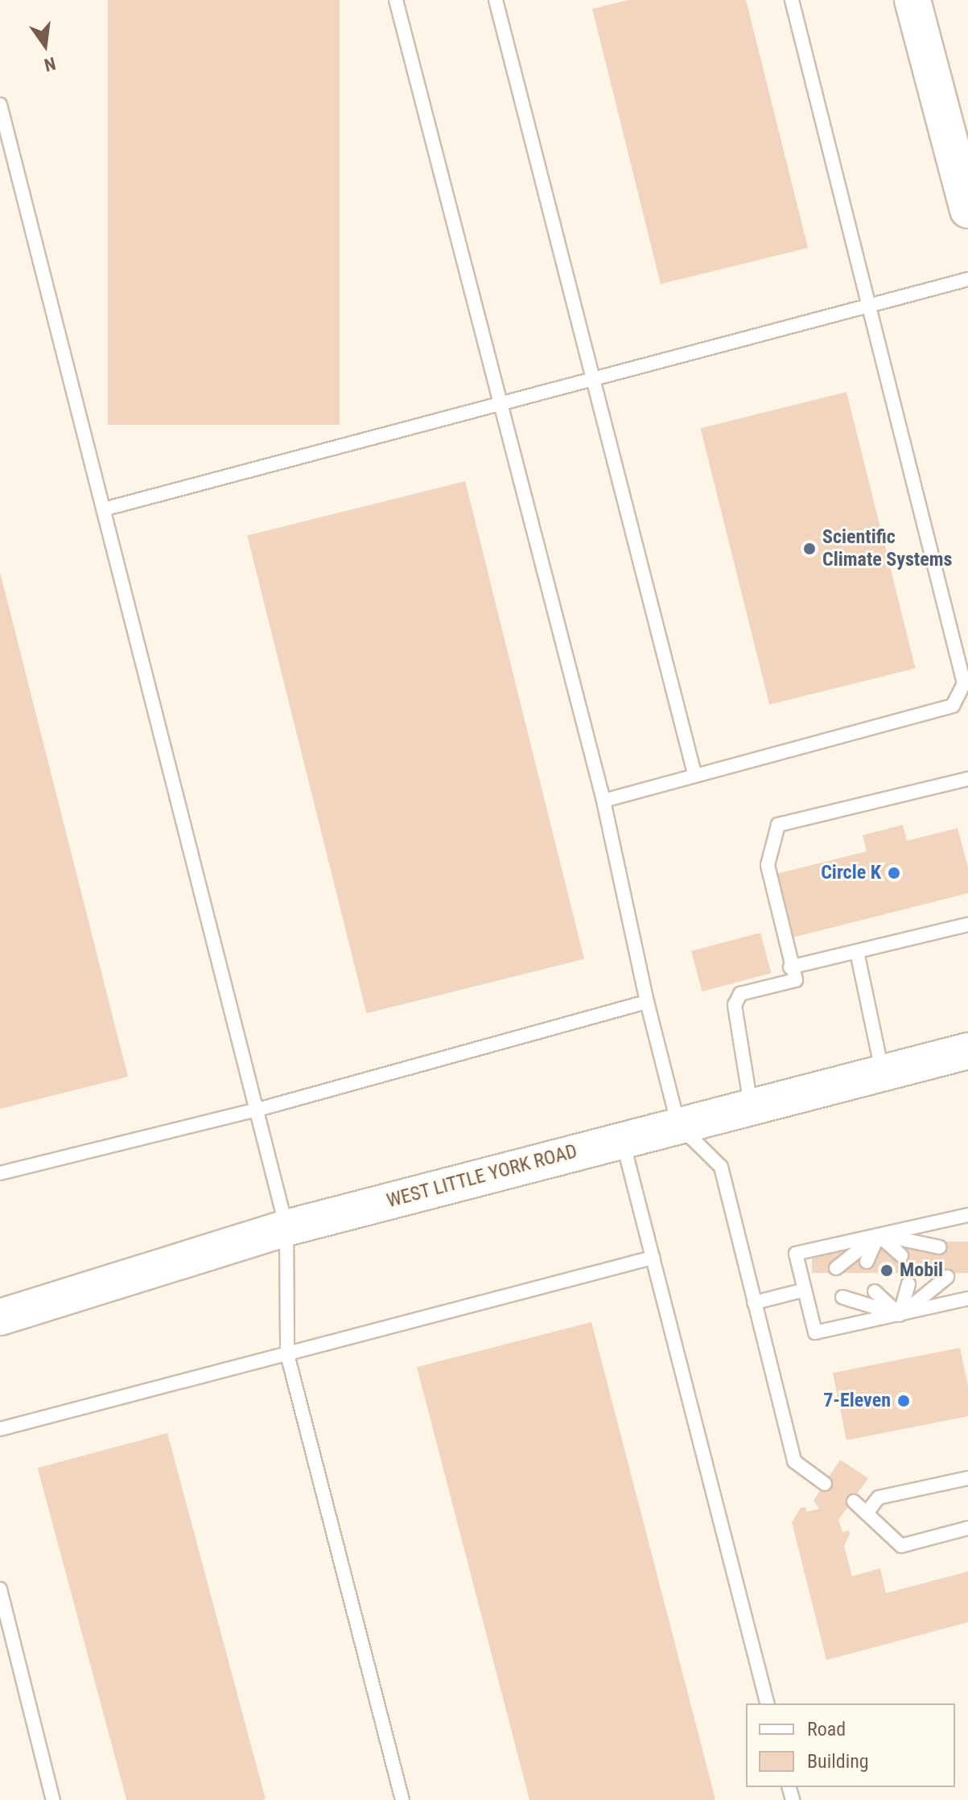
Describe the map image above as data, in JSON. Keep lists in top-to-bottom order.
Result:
{
  "streets": {
    "main road": ["WEST LITTLE YORK ROAD"]
  },
  "places": [
    "Scientific Climate Systems",
    "Circle K",
    "Mobil",
    "7-Eleven"
  ],
  "legend": ["Road", "Building"],
  "north": "bottom"
}
